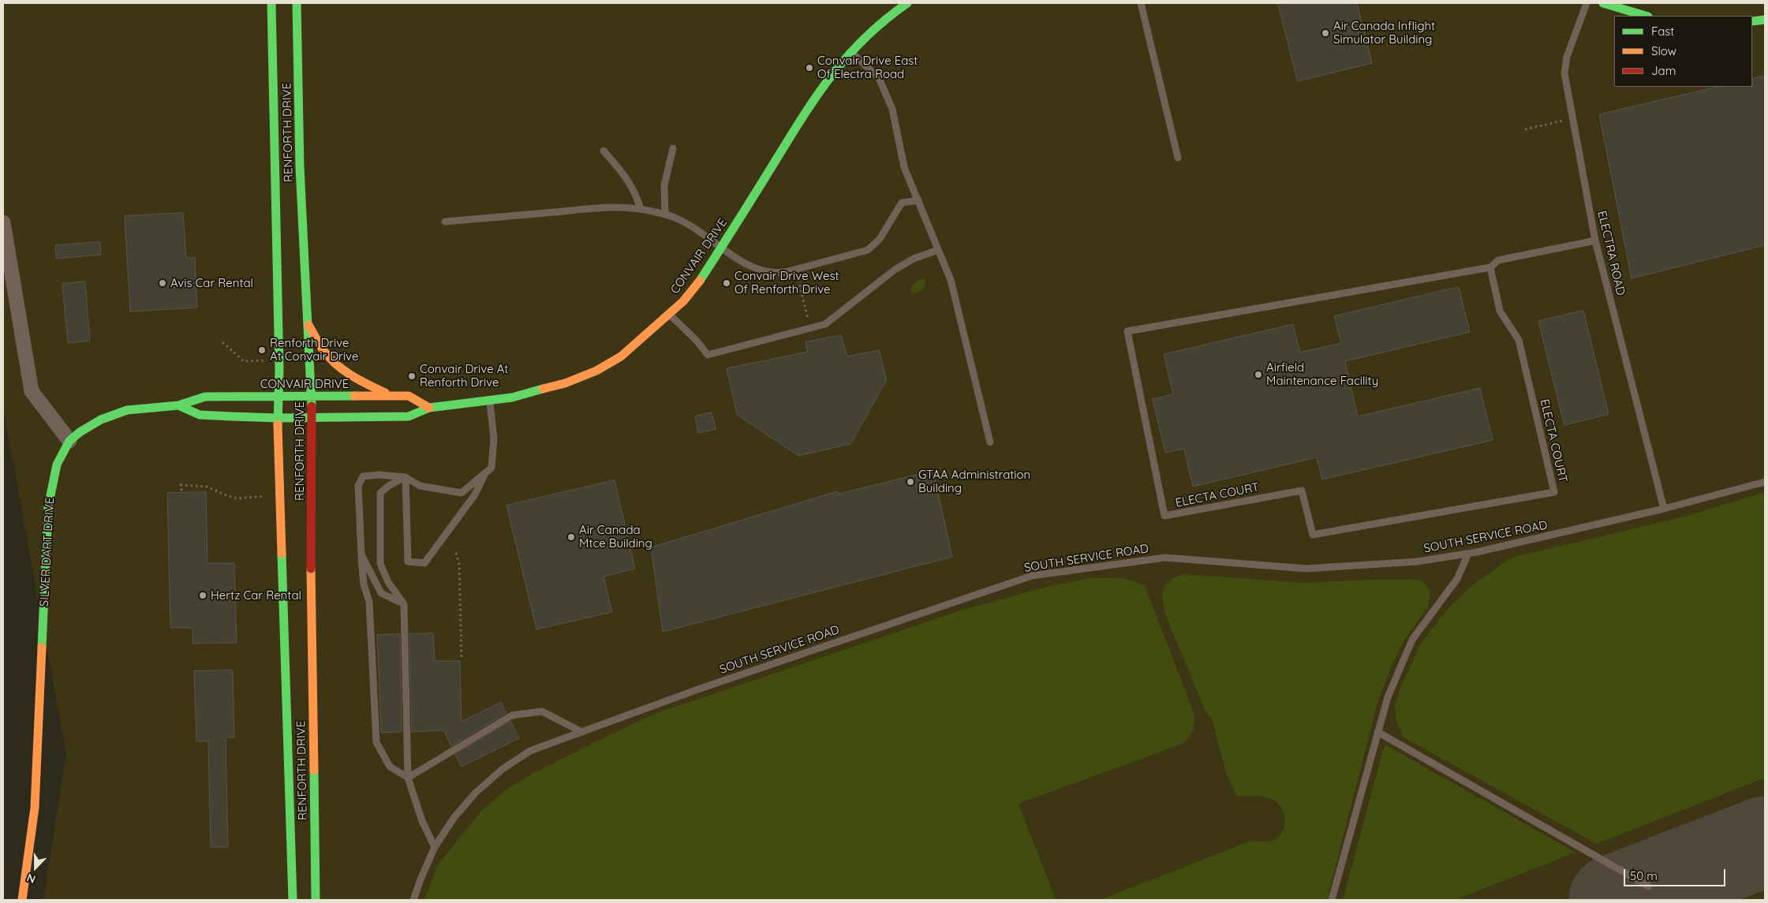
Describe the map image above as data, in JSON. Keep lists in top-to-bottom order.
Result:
{
  "streets": {
    "main road": ["RENFORTH DRIVE", "CONVAIR DRIVE", "SILVER DART DRIVE"],
    "lane": ["ELECTRA ROAD", "ELECTA COURT", "SOUTH SERVICE ROAD"]
  },
  "crossings": [
    ["RENFORTH DRIVE", "CONVAIR DRIVE"],
    ["ELECTRA ROAD", "SOUTH SERVICE ROAD"],
    ["CONVAIR DRIVE", "SILVER DART DRIVE"]
  ],
  "places": [
    "Air Canada Inflight Simulator Building",
    "Convair Drive East Of Electra Road",
    "Avis Car Rental",
    "Convair Drive West Of Renforth Drive",
    "Renforth Drive At Convair Drive",
    "Airfield Maintenance Facility",
    "Convair Drive At Renforth Drive",
    "GTAA Administration Building",
    "Air Canada Mtce Building",
    "Hertz Car Rental"
  ],
  "legend": ["Fast", "Slow", "Jam"],
  "scale_bar": "50 m",
  "north": "bottom"
}
